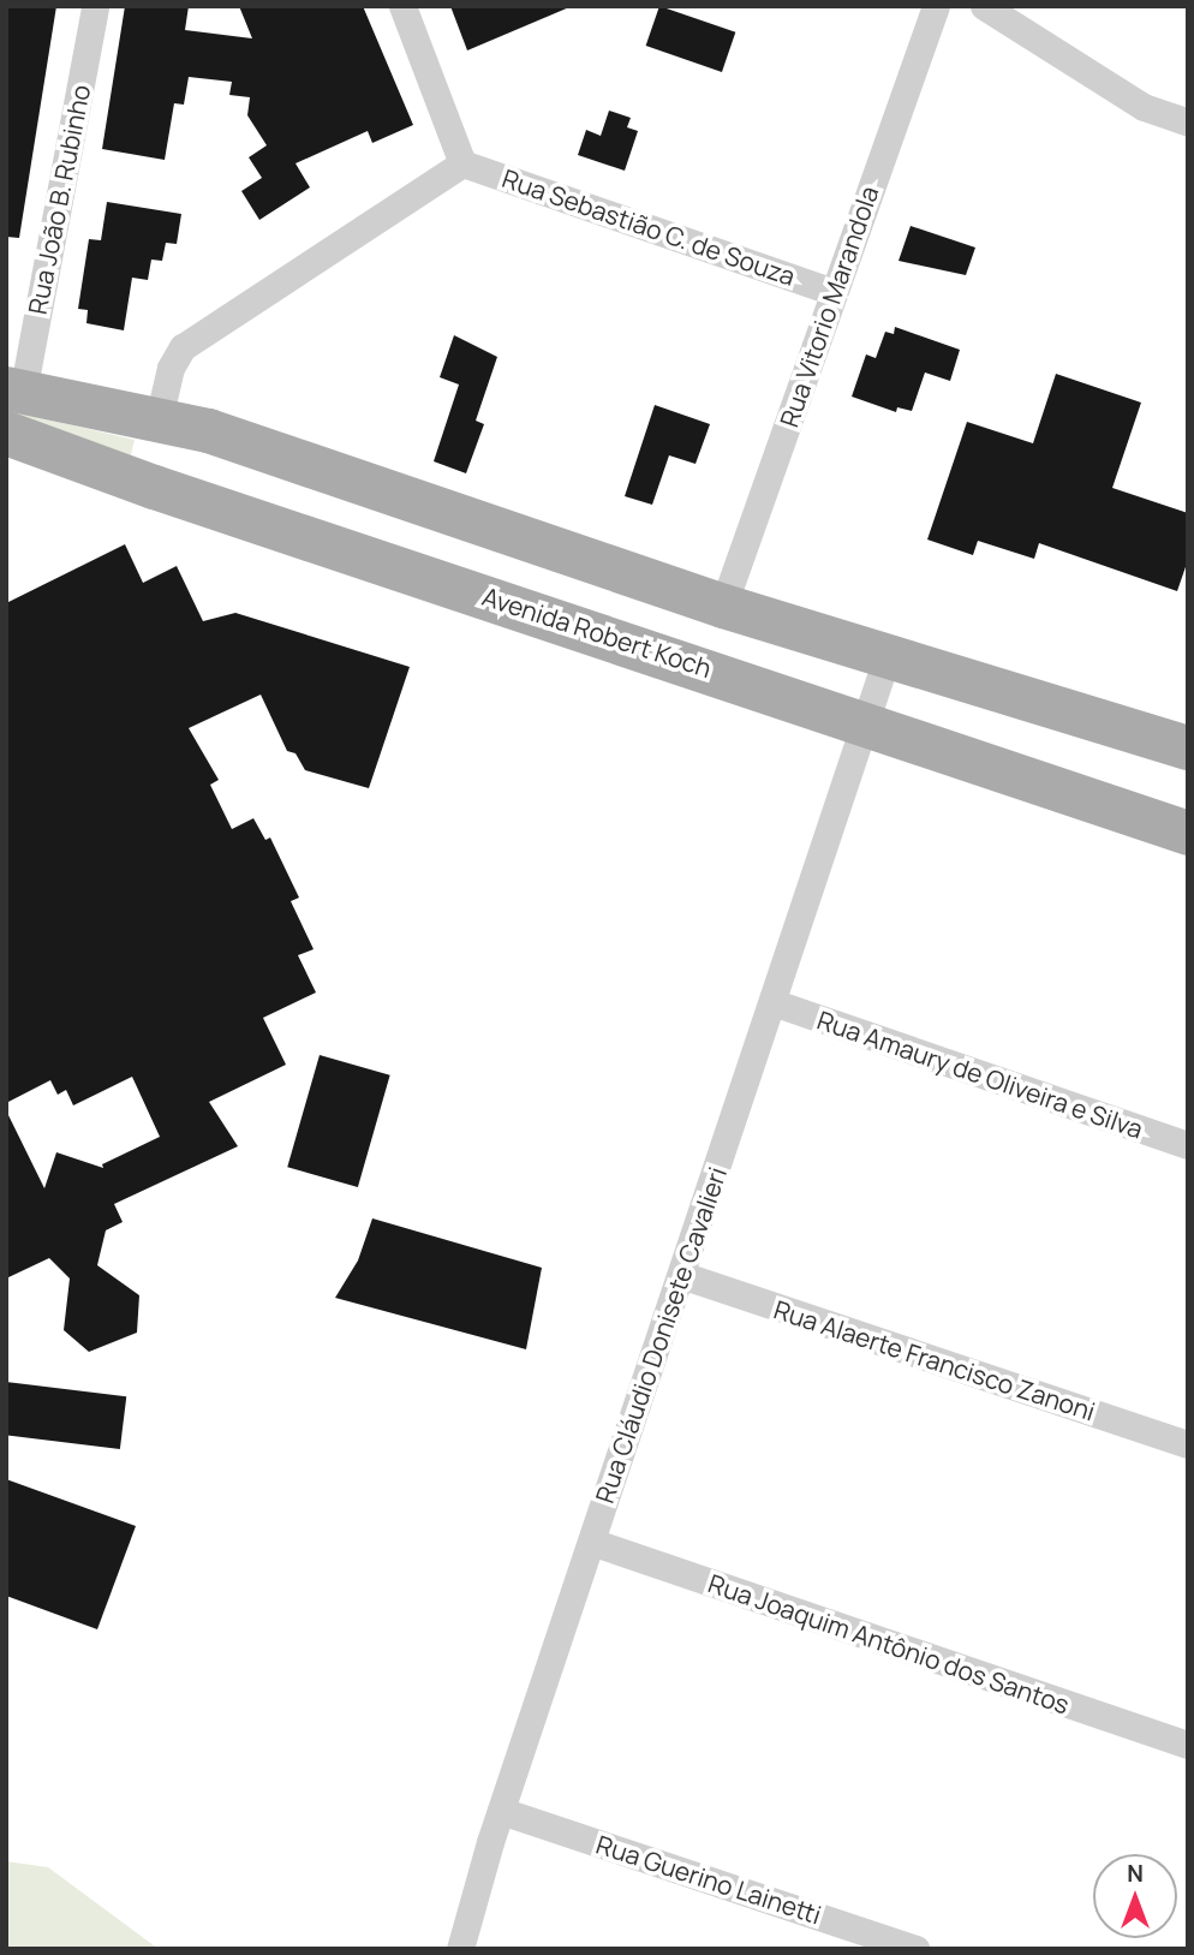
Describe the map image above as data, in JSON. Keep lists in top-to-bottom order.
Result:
{
  "streets": {
    "main road": ["Avenida Robert Koch"],
    "street": [
      "Rua João B. Rubinho",
      "Rua Sebastião C. de Souza",
      "Rua Vitorio Marandola",
      "Rua Amaury de Oliveira e Silva",
      "Rua Cláudio Donisete Cavalieri",
      "Rua Alaerte Francisco Zanoni",
      "Rua Joaquim Antônio dos Santos",
      "Rua Guerino Lainetti"
    ]
  },
  "crossings": [
    ["Rua João B. Rubinho", "Avenida Robert Koch"],
    ["Rua Sebastião C. de Souza", "Rua Vitorio Marandola"],
    ["Avenida Robert Koch", "Rua Cláudio Donisete Cavalieri"],
    ["Rua Amaury de Oliveira e Silva", "Rua Cláudio Donisete Cavalieri"],
    ["Rua Cláudio Donisete Cavalieri", "Rua Alaerte Francisco Zanoni"],
    ["Rua Cláudio Donisete Cavalieri", "Rua Joaquim Antônio dos Santos"],
    ["Rua Cláudio Donisete Cavalieri", "Rua Guerino Lainetti"]
  ],
  "north": "top"
}
